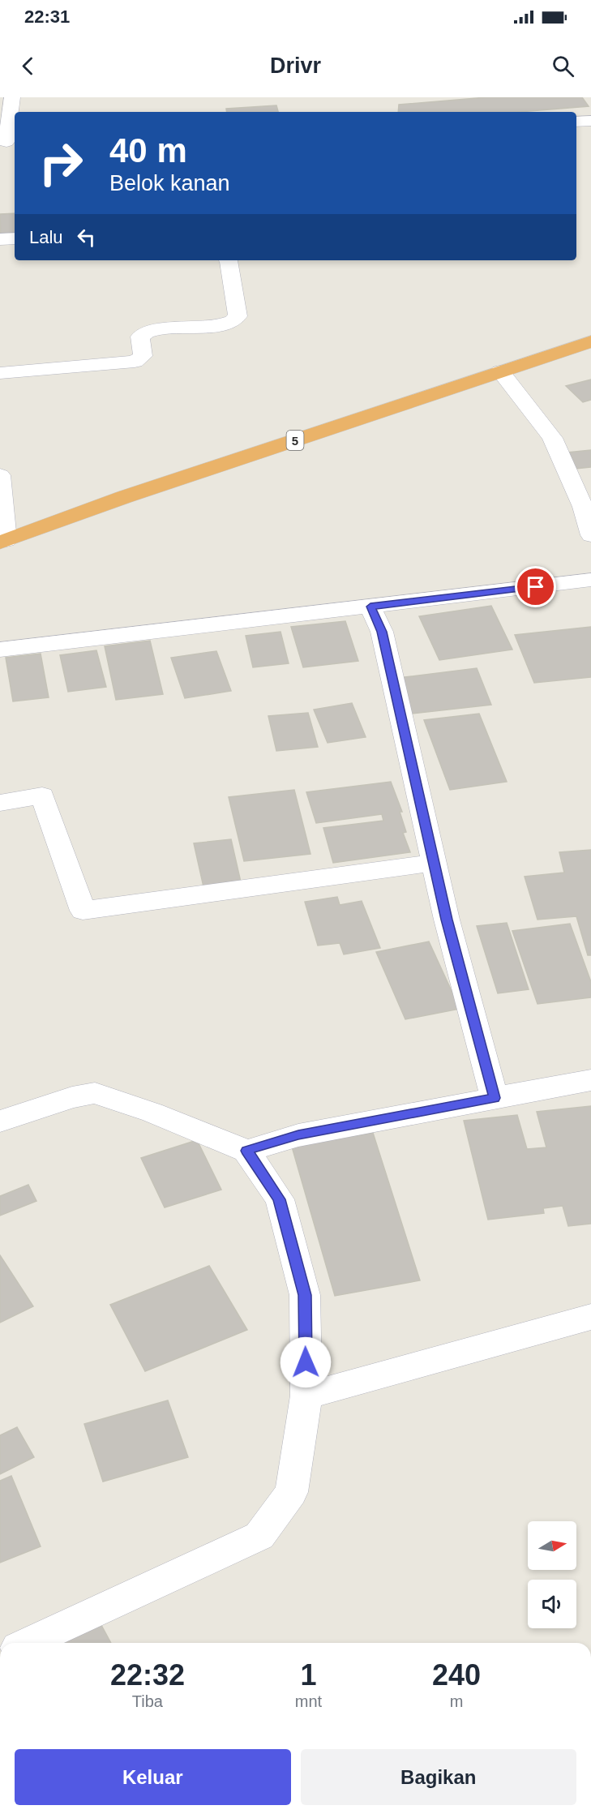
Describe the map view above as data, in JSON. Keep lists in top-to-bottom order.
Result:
{
  "streets": {
    "highway": ["5"]
  },
  "north": "right",
  "page": {
    "status": "22:31",
    "header": "Drivr",
    "turn": ["40 m", "Belok kanan"],
    "then": "Lalu",
    "eta": [
      "22:32",
      "Tiba",
      "1",
      "mnt",
      "240",
      "m"
    ],
    "buttons": ["Keluar", "Bagikan"]
  }
}
